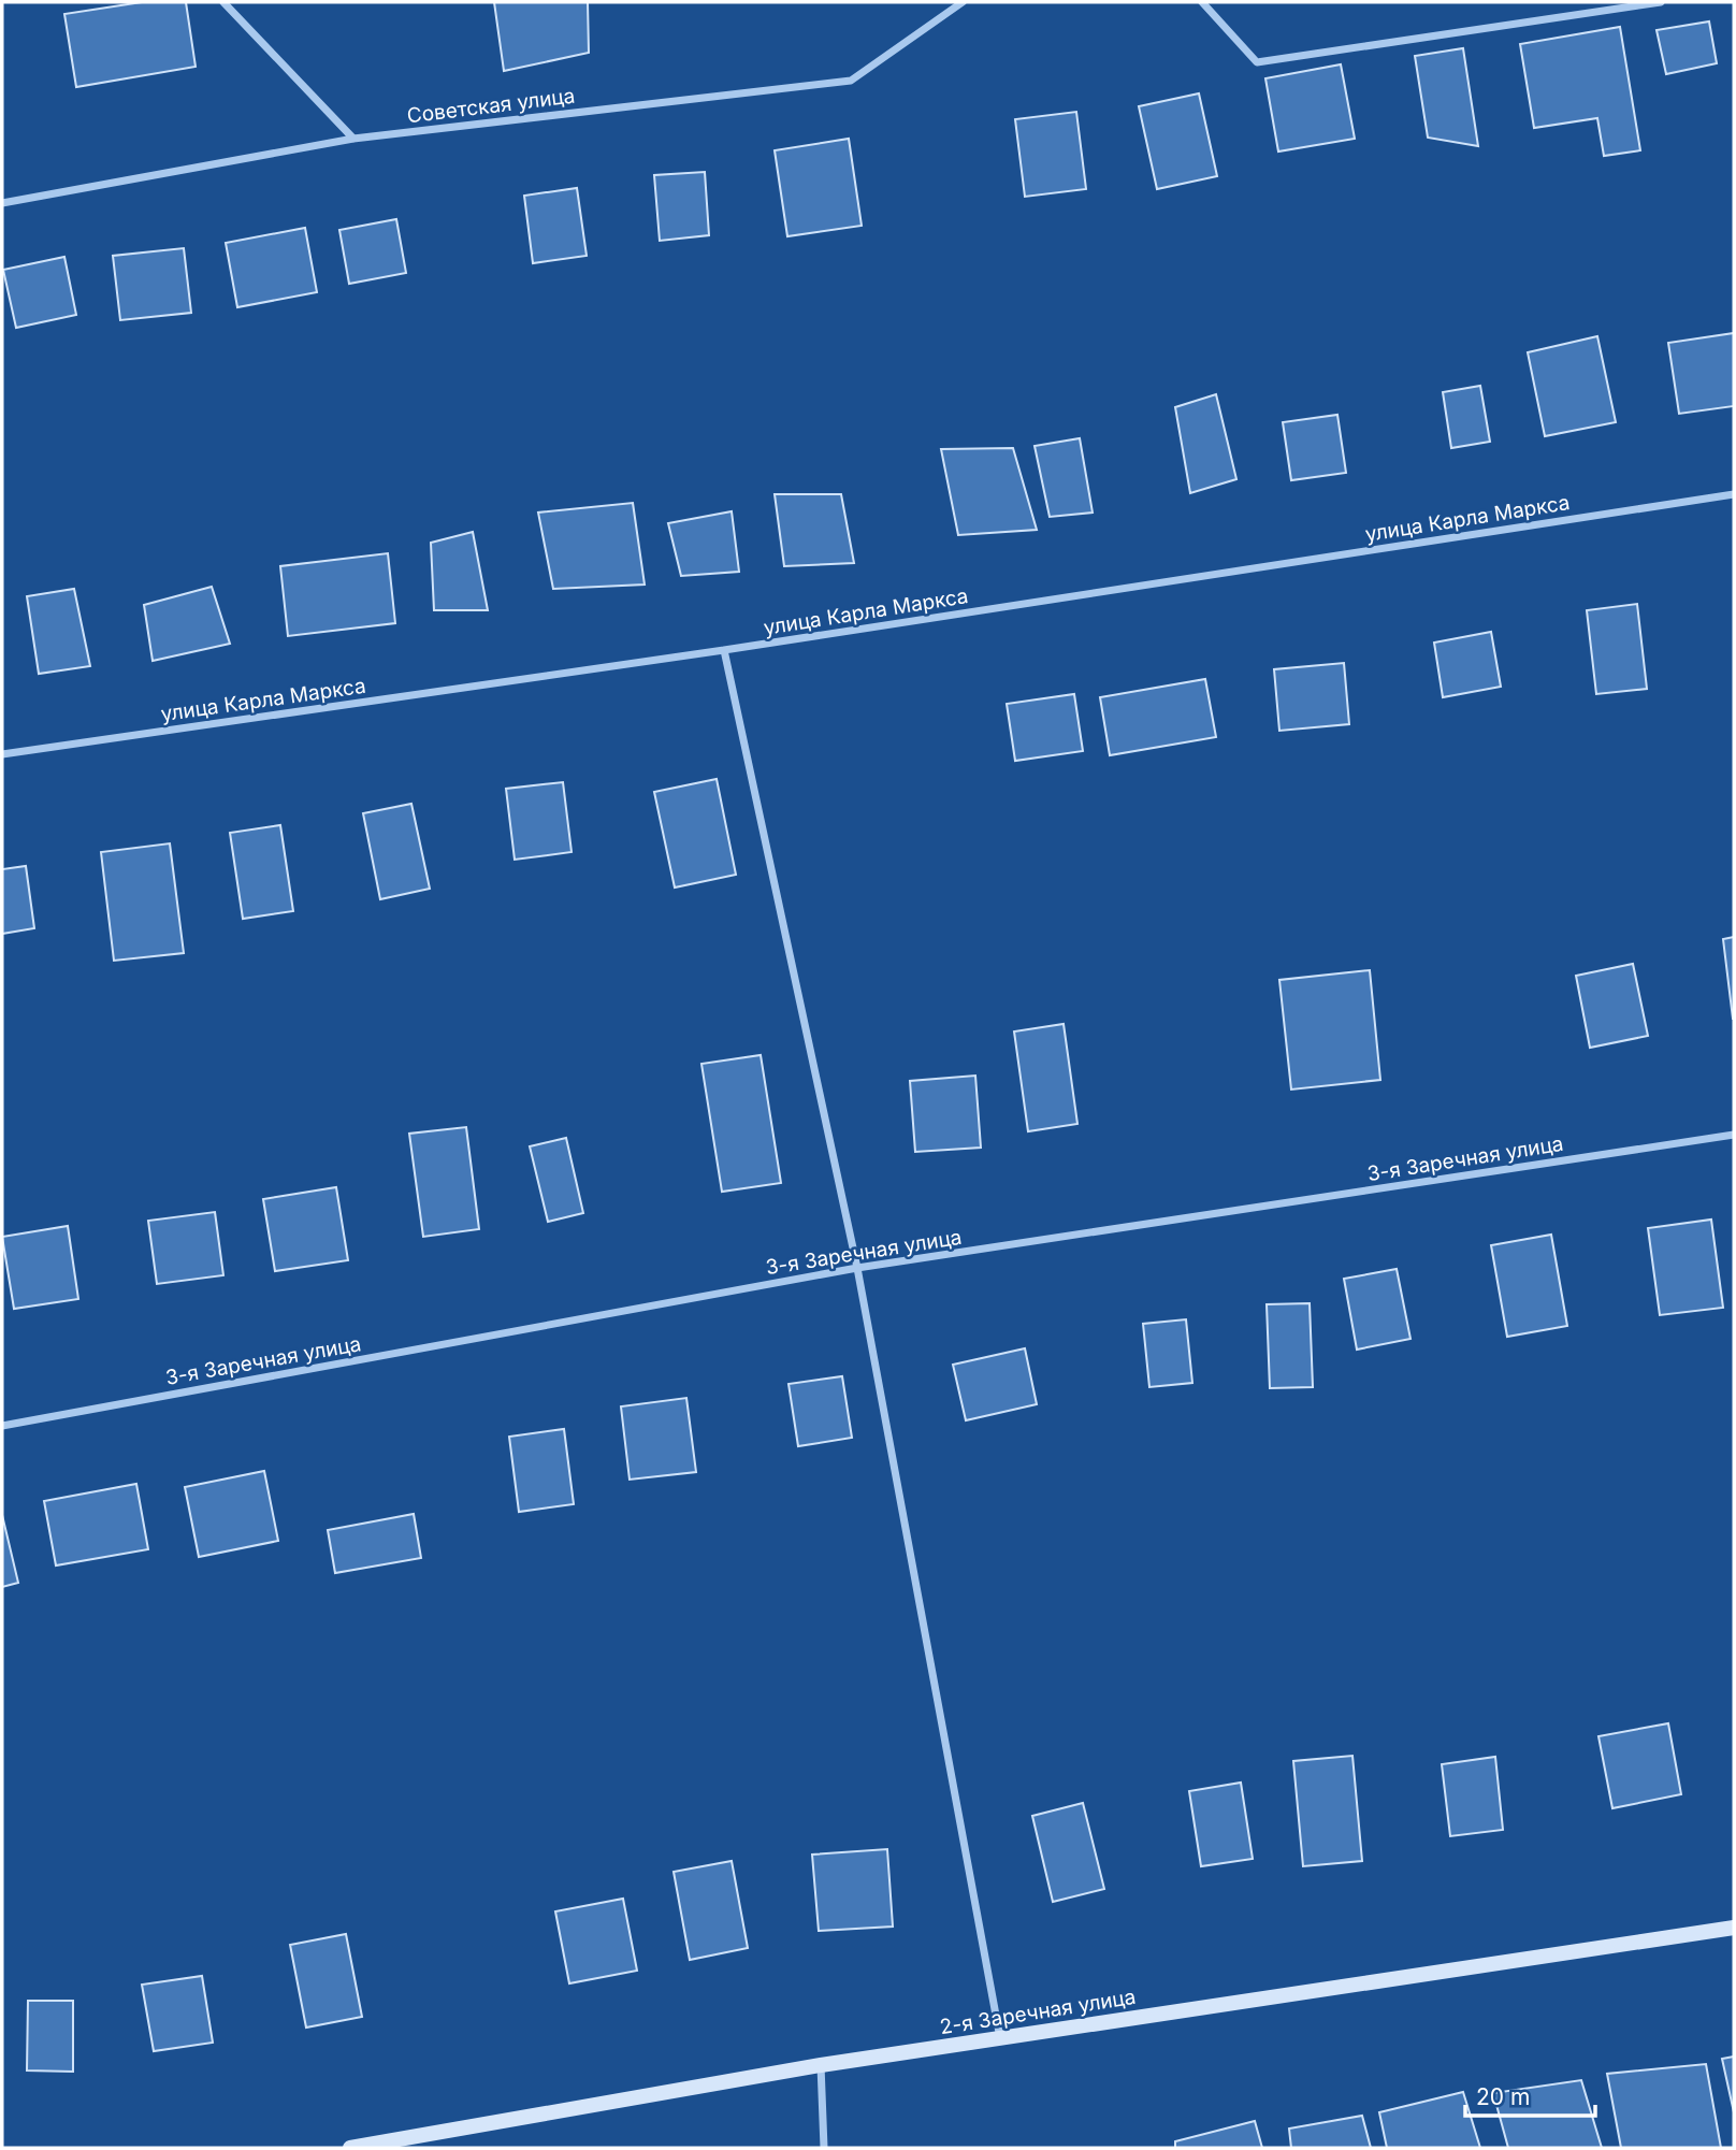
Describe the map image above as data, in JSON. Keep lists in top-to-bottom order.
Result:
{
  "streets": {
    "main road": ["2-я Заречная улица"],
    "street": ["Советская улица", "улица Карла Маркса", "3-я Заречная улица"]
  },
  "scale_bar": "20 m"
}
